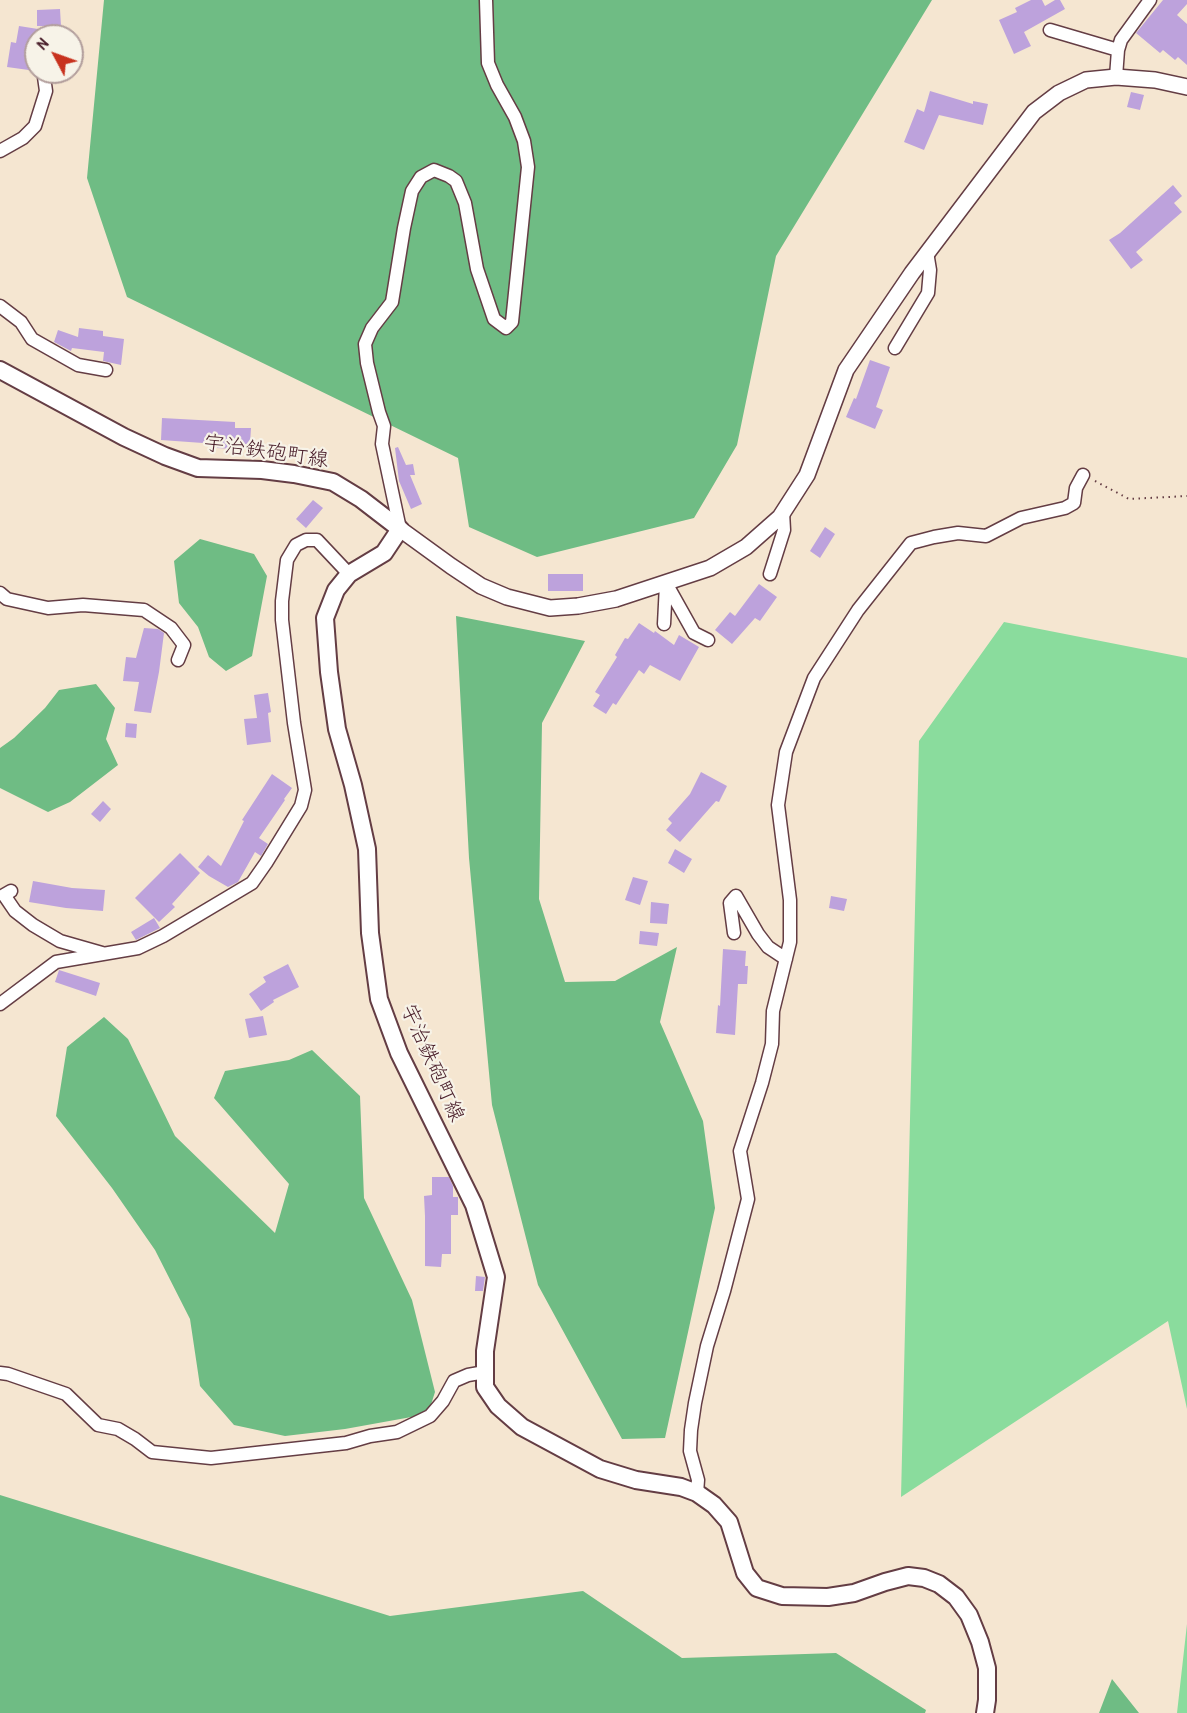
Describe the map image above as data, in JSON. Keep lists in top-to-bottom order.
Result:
{
  "streets": {
    "main road": ["宇治鉄砲町線"]
  },
  "north": "top left"
}
